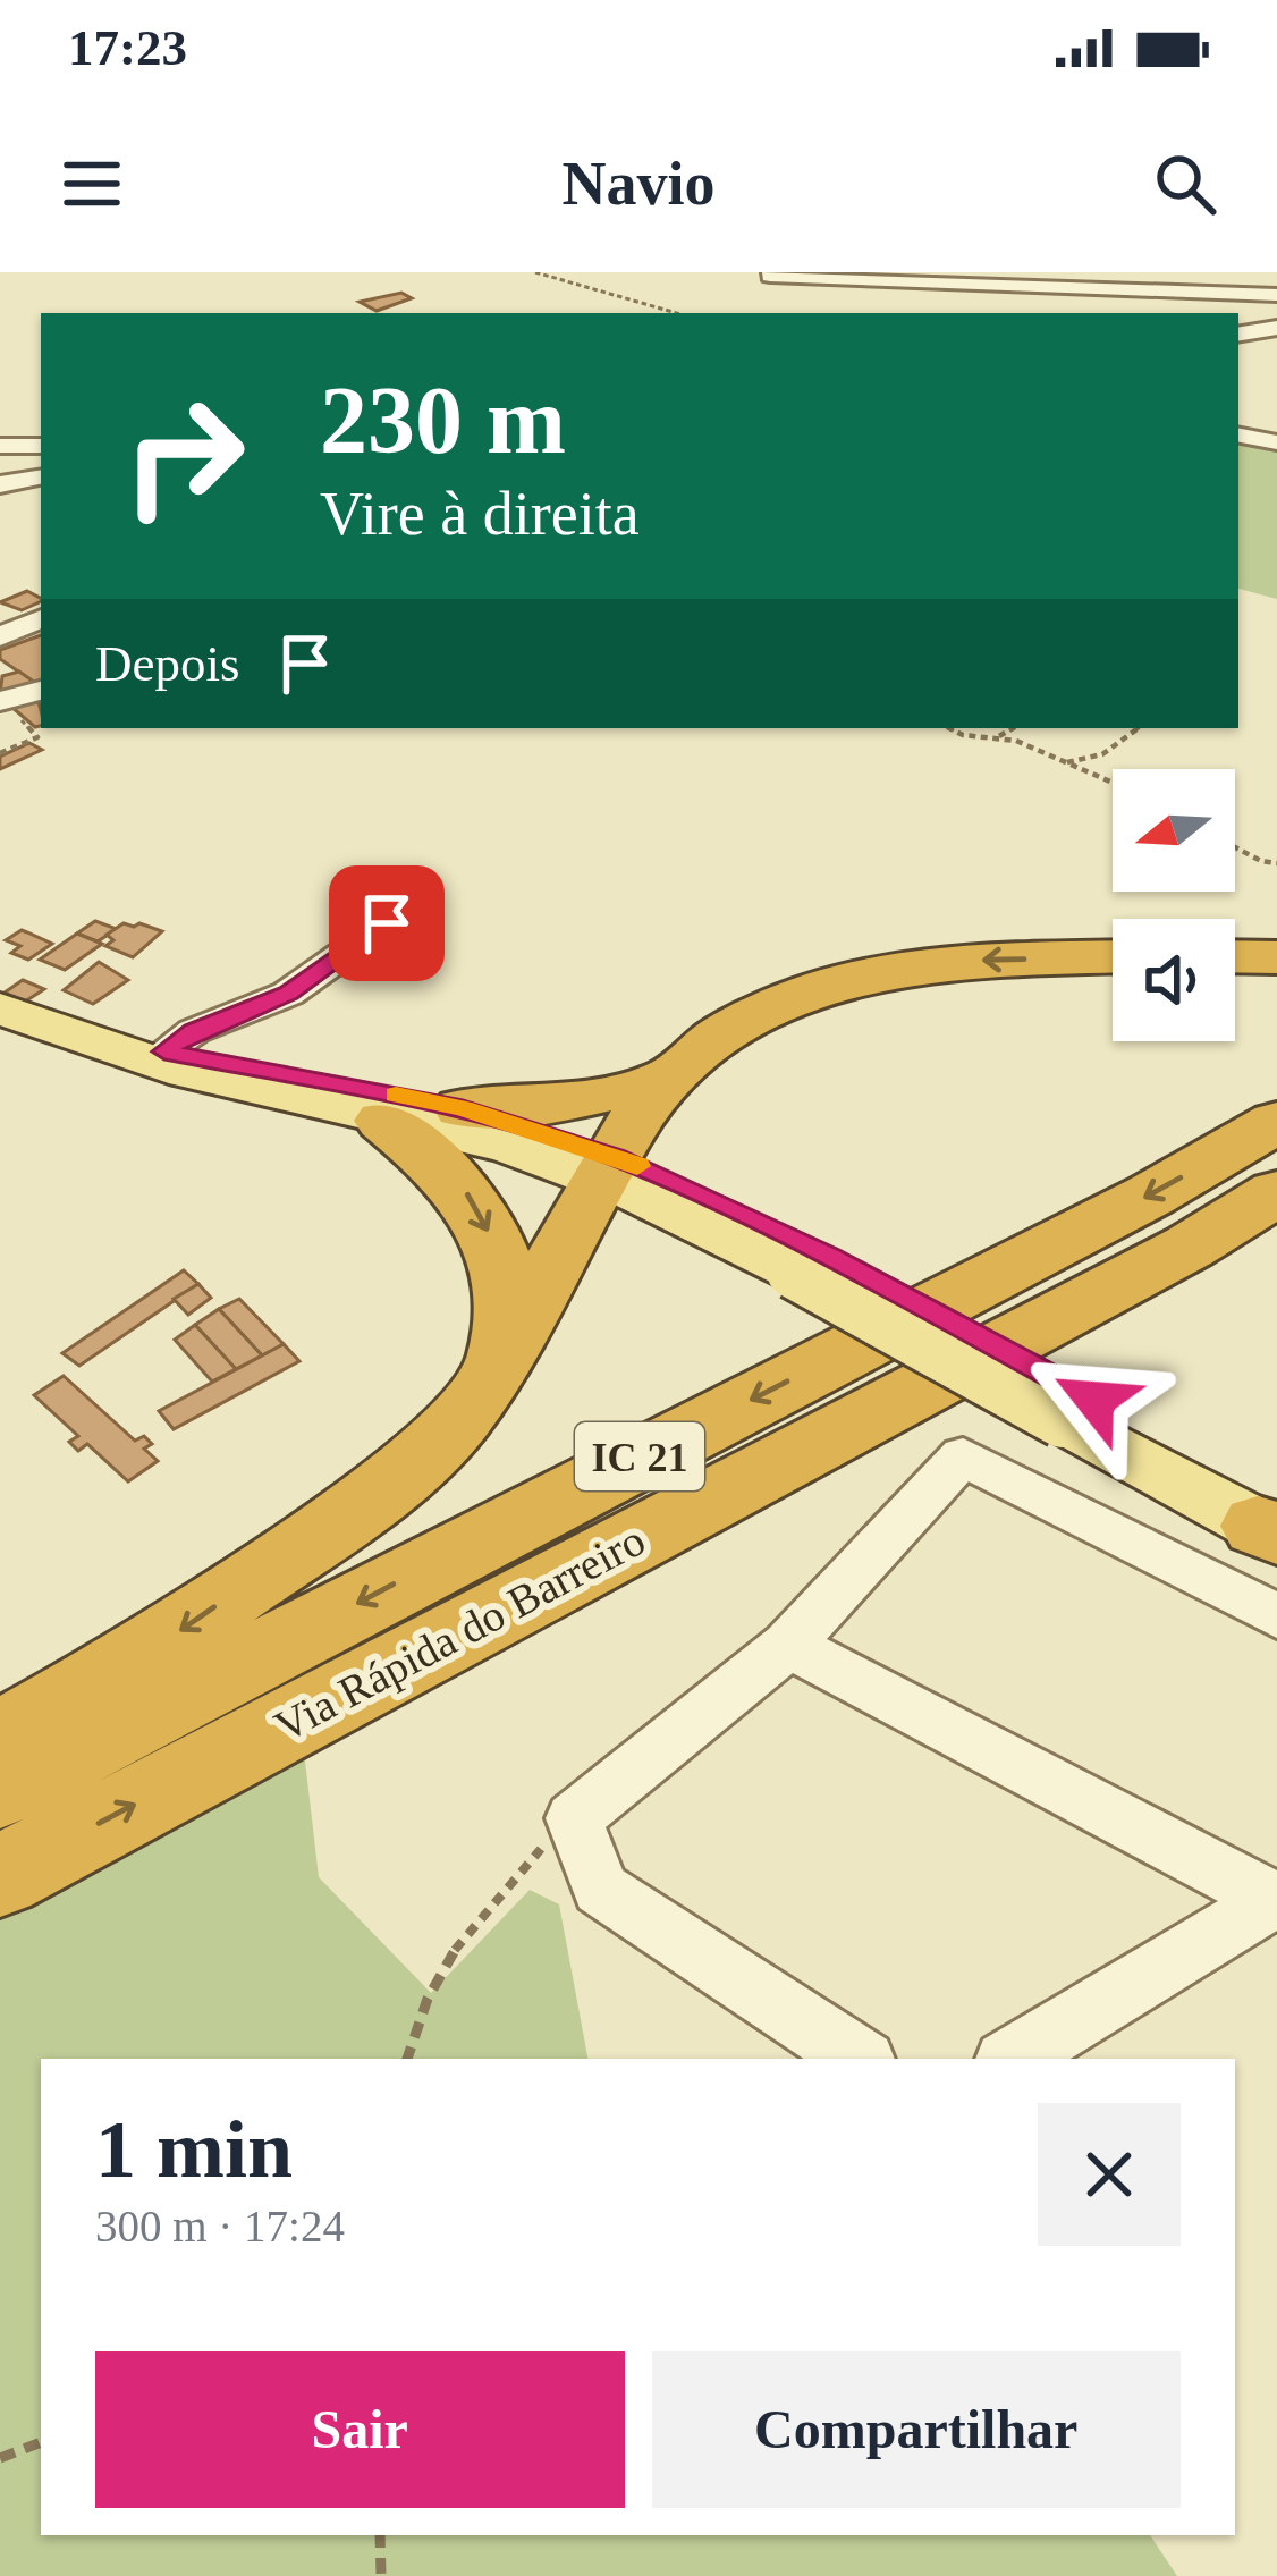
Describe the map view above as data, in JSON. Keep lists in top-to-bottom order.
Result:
{
  "streets": {
    "highway": ["IC 21", "Via Rápida do Barreiro"]
  },
  "north": "left",
  "page": {
    "status": "17:23",
    "header": "Navio",
    "turn": ["230 m", "Vire à direita"],
    "then": "Depois",
    "heading": ["1 min", "300 m · 17:24"],
    "buttons": ["Sair", "Compartilhar"]
  }
}
